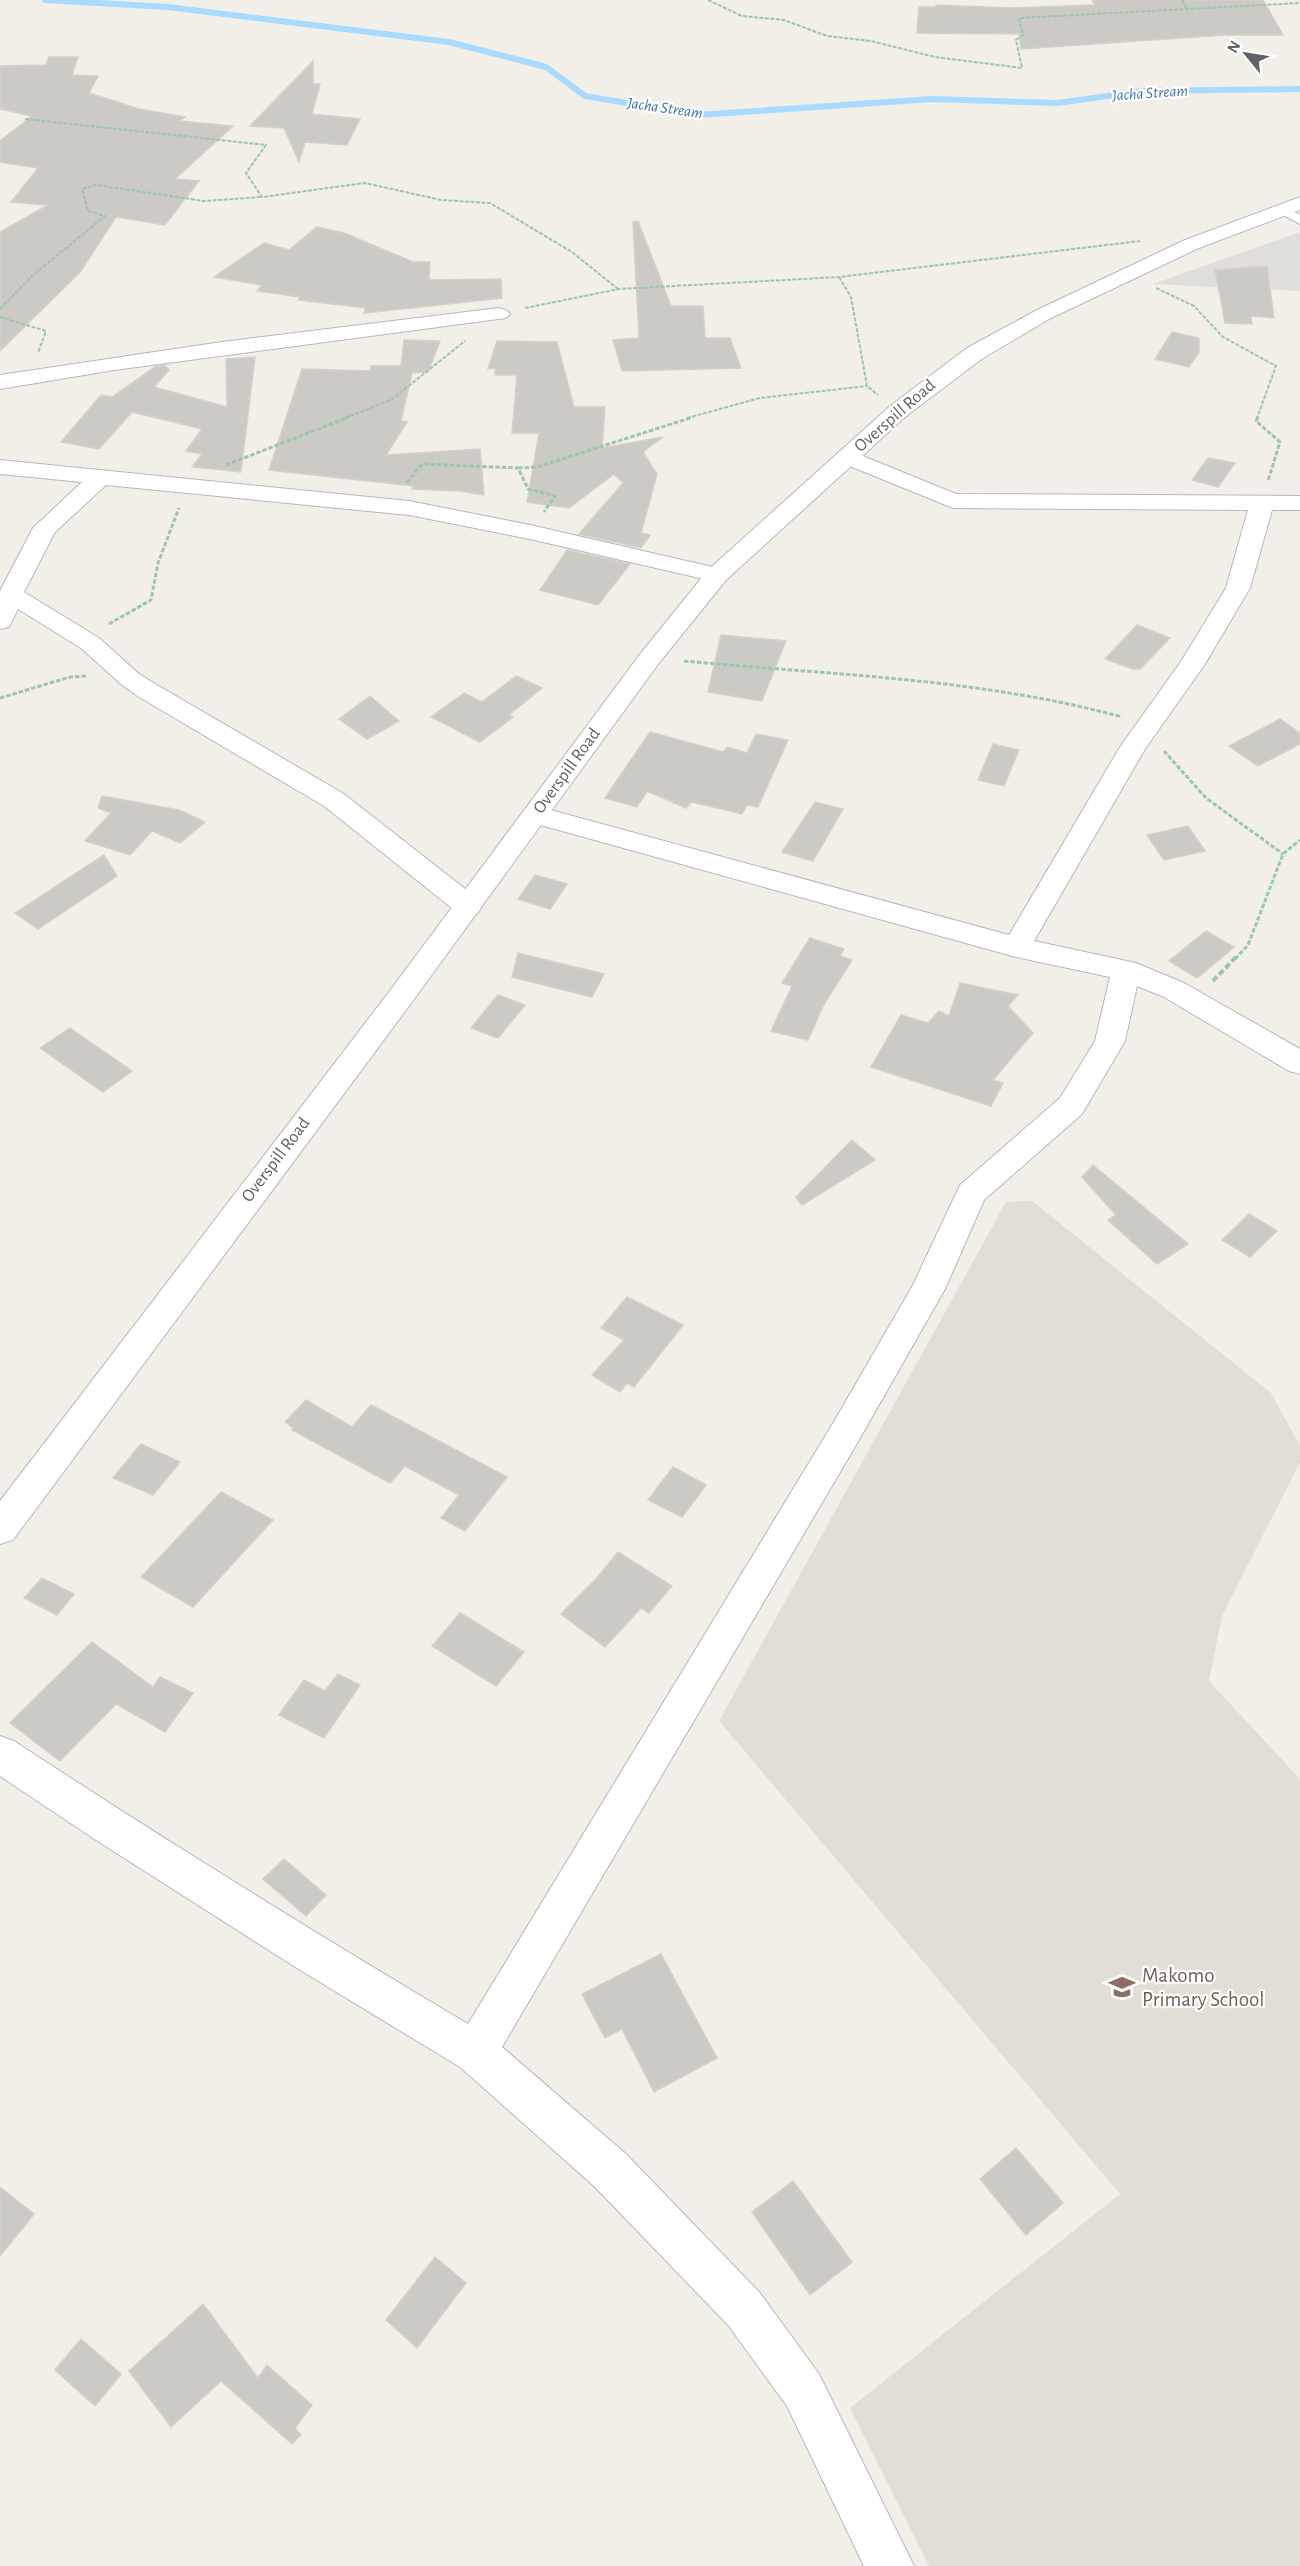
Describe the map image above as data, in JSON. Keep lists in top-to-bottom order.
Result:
{
  "streets": {
    "street": ["Overspill Road"]
  },
  "water": ["Jacha Stream"],
  "places": {
    "school or university": ["Makomo Primary School"]
  },
  "north": "top left"
}
